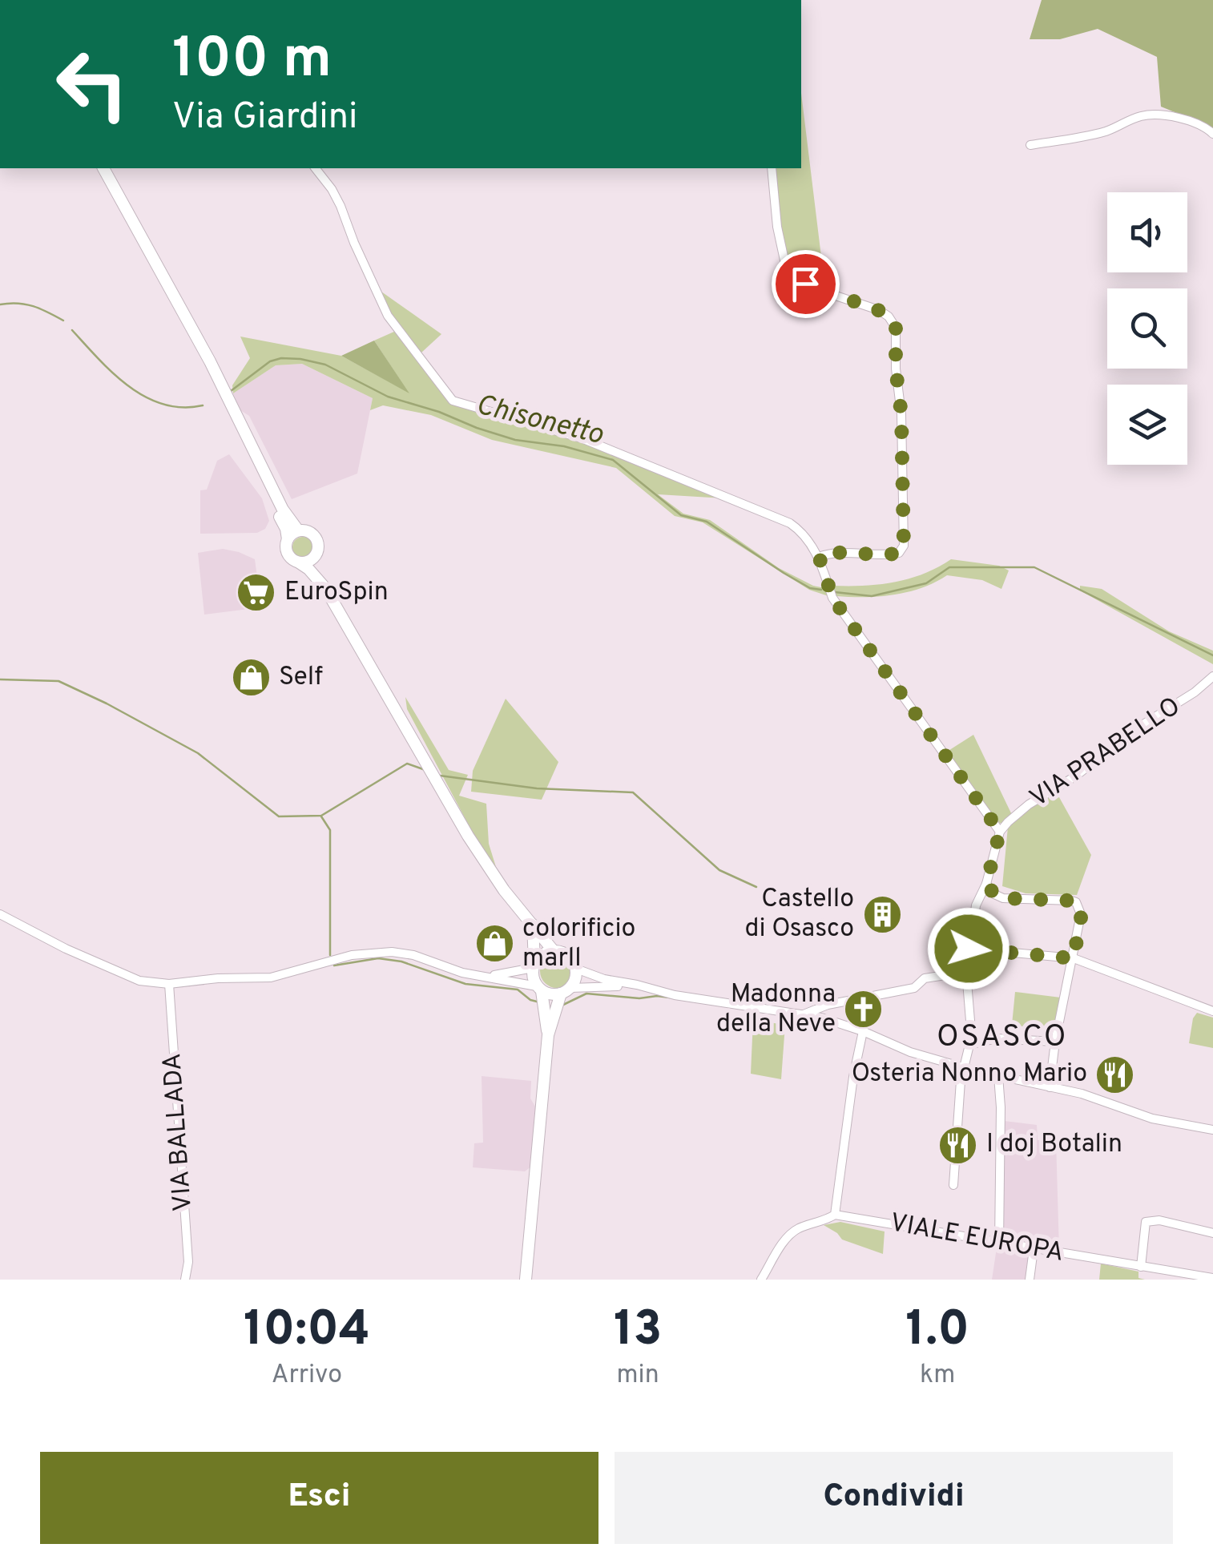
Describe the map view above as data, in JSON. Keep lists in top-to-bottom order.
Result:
{
  "streets": {
    "street": ["VIA PRABELLO", "VIA BALLADA", "VIALE EUROPA"]
  },
  "districts": ["OSASCO"],
  "water": ["Chisonetto"],
  "places": {
    "supermarket": ["EuroSpin"],
    "shop": ["Self", "colorificio marll"],
    "building": ["Castello di Osasco"],
    "church": ["Madonna della Neve"],
    "restaurant": ["Osteria Nonno Mario", "I doj Botalin"]
  },
  "page": {
    "turn": ["100 m", "Via Giardini"],
    "eta": [
      "10:04",
      "Arrivo",
      "13",
      "min",
      "1.0",
      "km"
    ],
    "buttons": ["Esci", "Condividi"]
  }
}
